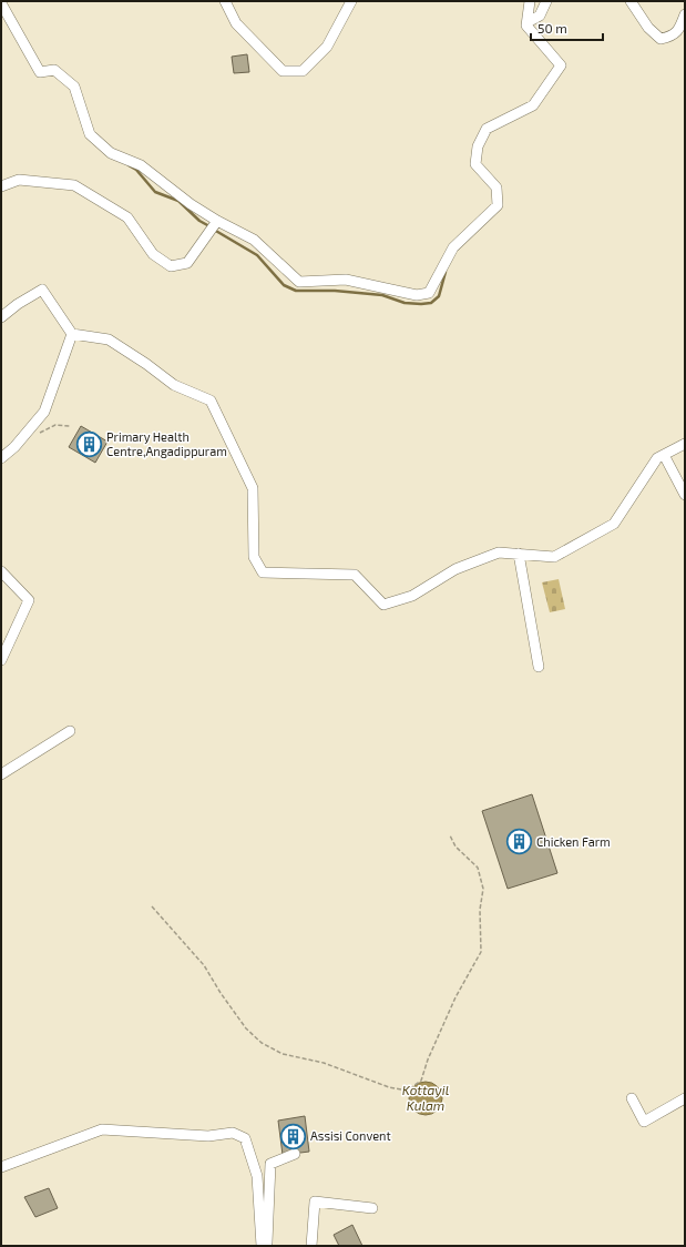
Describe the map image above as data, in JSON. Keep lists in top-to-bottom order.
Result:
{
  "water": ["Kottayil Kulam"],
  "places": {
    "building": ["Primary Health Centre,Angadippuram", "Chicken Farm", "Assisi Convent"]
  },
  "scale_bar": "50 m"
}
